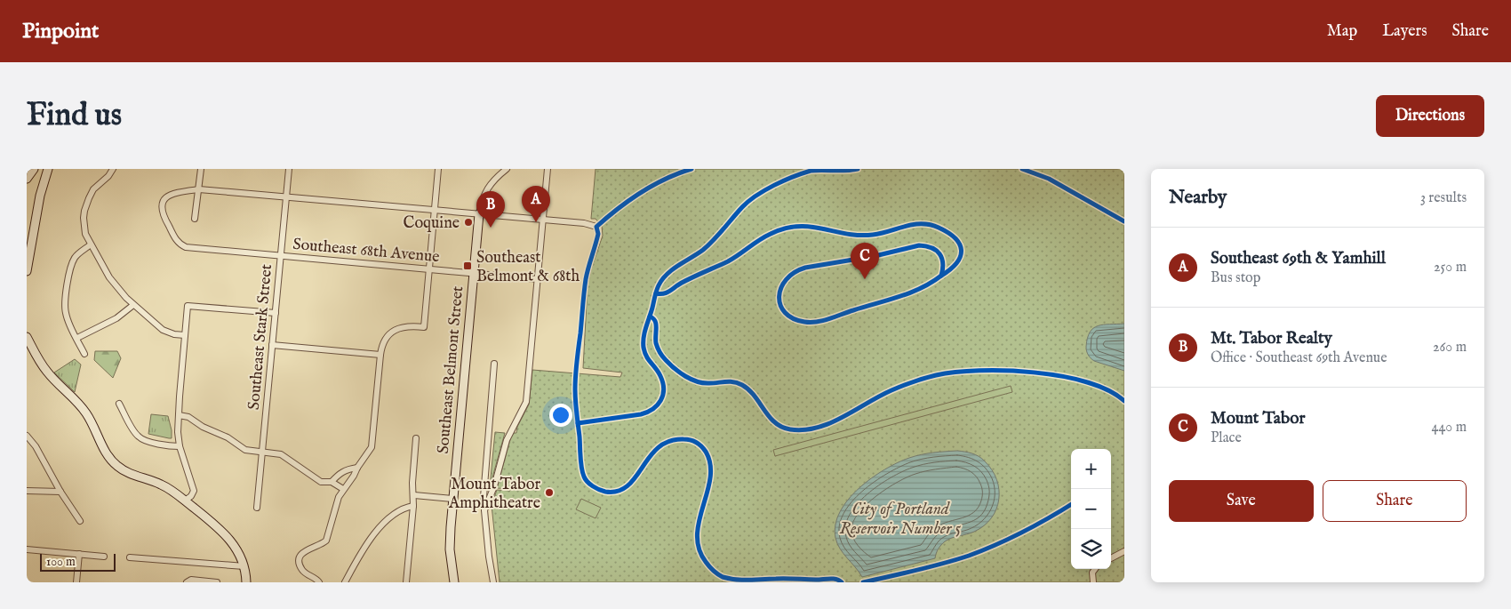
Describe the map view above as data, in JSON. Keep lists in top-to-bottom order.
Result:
{
  "streets": {
    "street": ["Southeast 68th Avenue", "Southeast Stark Street", "Southeast Belmont Street"]
  },
  "crossings": [
    ["Southeast 68th Avenue", "Southeast Stark Street"],
    ["Southeast 68th Avenue", "Southeast Belmont Street"]
  ],
  "water": ["City of Portland Reservoir Number 5"],
  "places": {
    "other": ["Coquine", "Mount Tabor Amphitheatre"],
    "transit": ["Southeast Belmont & 68th"]
  },
  "scale_bar": "100 m",
  "page": {
    "header": "Pinpoint",
    "nav": ["Map", "Layers", "Share"],
    "buttons": [
      "Directions",
      ["Save", "Share"]
    ],
    "title": "Find us",
    "heading": ["Nearby", "3 results"],
    "pins": ["A", "B", "C"],
    "list": [
      {
        "mark": "A",
        "name": "Southeast 69th & Yamhill",
        "note": "Bus stop",
        "value": "250 m"
      },
      {
        "mark": "B",
        "name": "Mt. Tabor Realty",
        "note": "Office · Southeast 69th Avenue",
        "value": "260 m"
      },
      {
        "mark": "C",
        "name": "Mount Tabor",
        "note": "Place",
        "value": "440 m"
      }
    ],
    "map_buttons": ["+", "−"],
    "scale": "100 m"
  }
}
